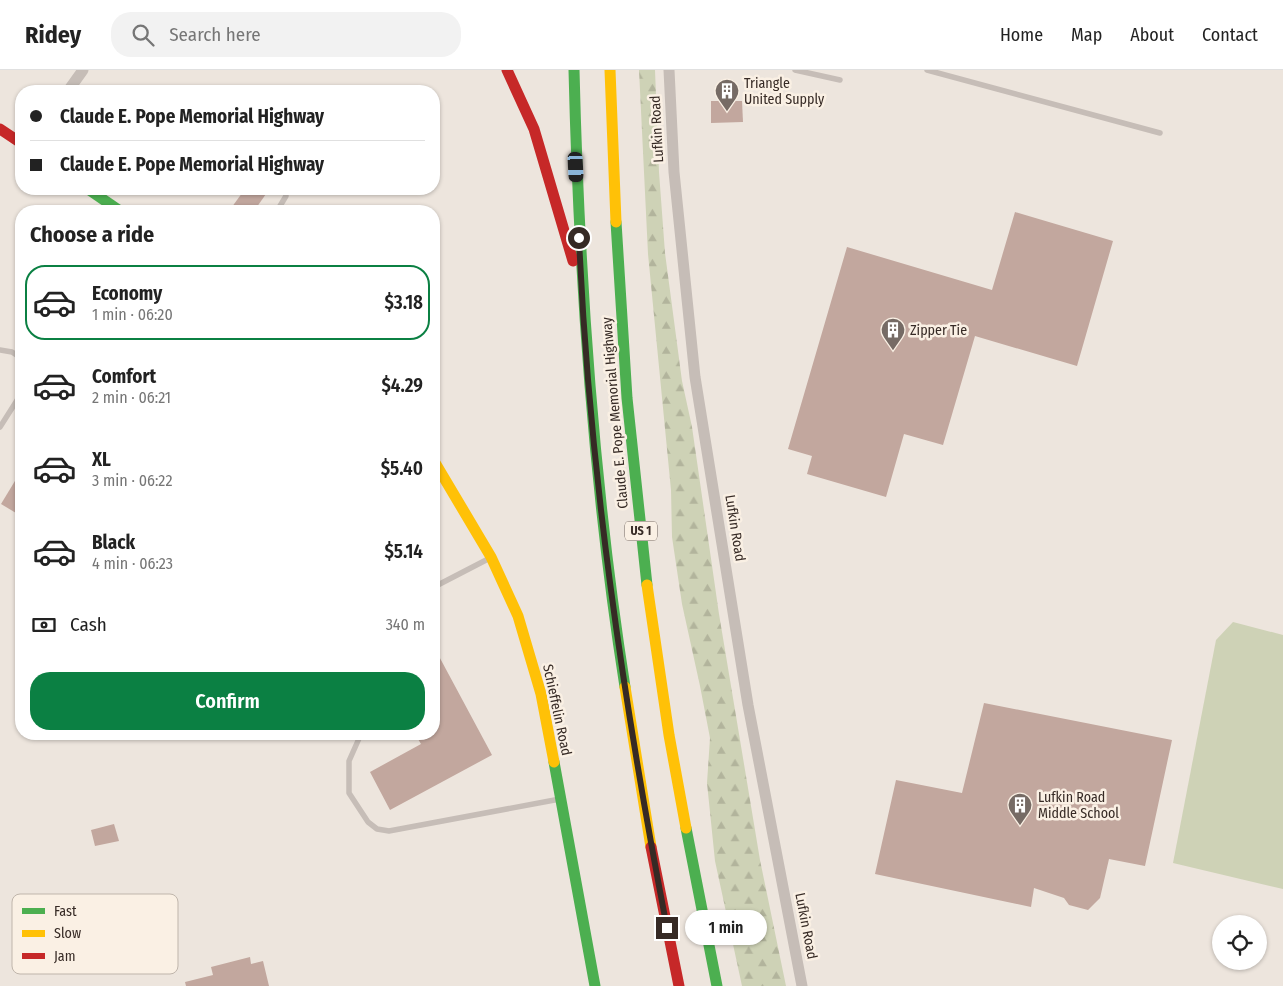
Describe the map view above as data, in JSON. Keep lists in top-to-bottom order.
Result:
{
  "streets": {
    "main road": ["Claude E. Pope Memorial Highway", "US 1", "Schieffelin Road"],
    "street": ["Lufkin Road"]
  },
  "places": {
    "building": ["Triangle United Supply", "Zipper Tie", "Lufkin Road Middle School"]
  },
  "legend": ["Fast", "Slow", "Jam"],
  "page": {
    "header": "Ridey",
    "search": "Search here",
    "nav": [
      "Home",
      "Map",
      "About",
      "Contact"
    ],
    "banner": ["Claude E. Pope Memorial Highway", "Claude E. Pope Memorial Highway"],
    "heading": "Choose a ride",
    "list": [
      {
        "name": "Economy",
        "note": "1 min · 06:20",
        "value": "$3.18"
      },
      {
        "name": "Comfort",
        "note": "2 min · 06:21",
        "value": "$4.29"
      },
      {
        "name": "XL",
        "note": "3 min · 06:22",
        "value": "$5.40"
      },
      {
        "name": "Black",
        "note": "4 min · 06:23",
        "value": "$5.14"
      }
    ],
    "pay": ["Cash", "340 m"],
    "buttons": "Confirm",
    "bubble": "1 min"
  }
}
